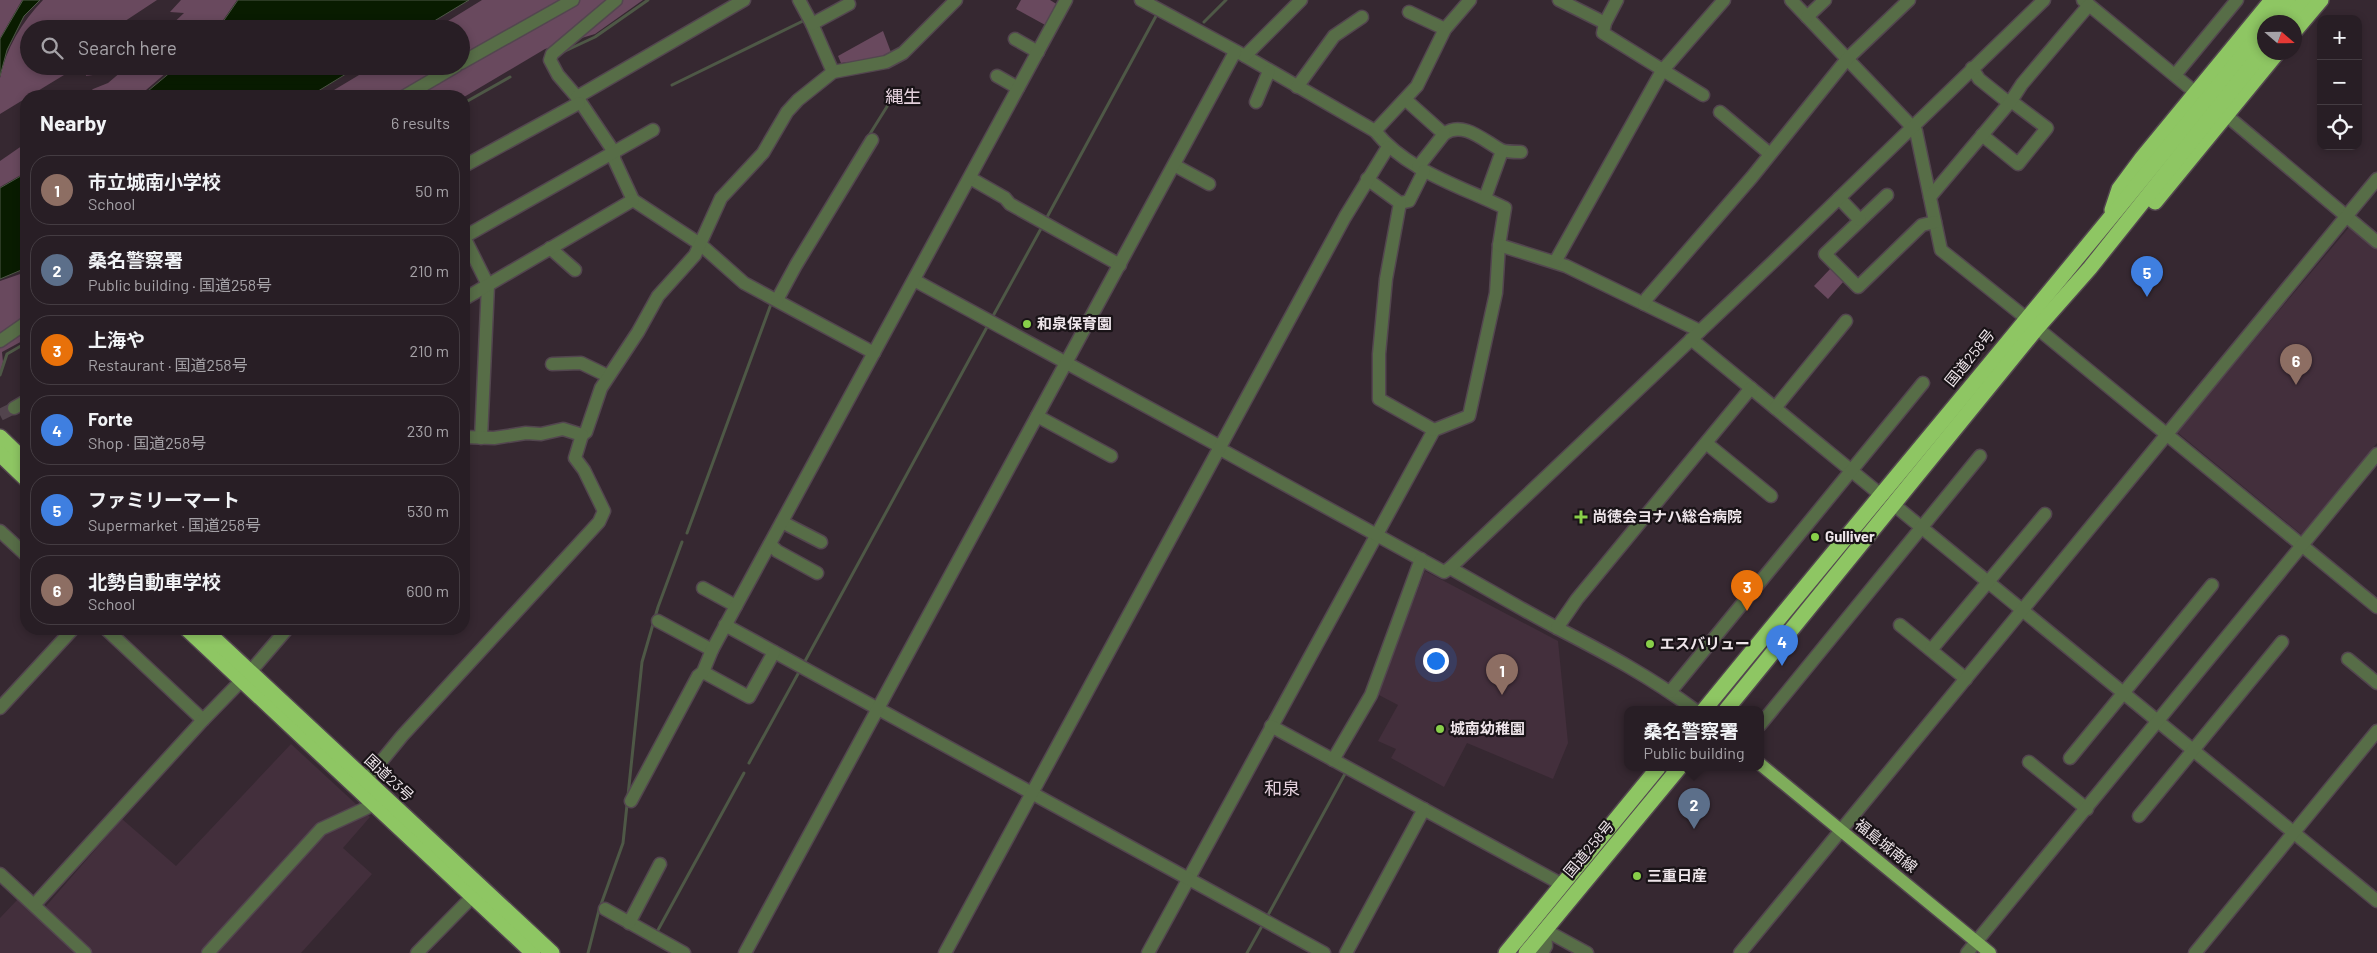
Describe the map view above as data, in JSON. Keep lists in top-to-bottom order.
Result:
{
  "streets": {
    "highway": ["国道258号", "国道23号"],
    "main road": ["福島城南線"]
  },
  "districts": ["縄生", "和泉"],
  "places": {
    "other": [
      "和泉保育園",
      "Gulliver",
      "エスバリュー",
      "城南幼稚園",
      "三重日産"
    ],
    "health": ["尚徳会ヨナハ総合病院"]
  },
  "north": "right",
  "page": {
    "map_buttons": ["+", "−"],
    "search": "Search here",
    "heading": ["Nearby", "6 results"],
    "list": [
      {
        "mark": "1",
        "name": "市立城南小学校",
        "note": "School",
        "value": "50 m"
      },
      {
        "mark": "2",
        "name": "桑名警察署",
        "note": "Public building · 国道258号",
        "value": "210 m"
      },
      {
        "mark": "3",
        "name": "上海や",
        "note": "Restaurant · 国道258号",
        "value": "210 m"
      },
      {
        "mark": "4",
        "name": "Forte",
        "note": "Shop · 国道258号",
        "value": "230 m"
      },
      {
        "mark": "5",
        "name": "ファミリーマート",
        "note": "Supermarket · 国道258号",
        "value": "530 m"
      },
      {
        "mark": "6",
        "name": "北勢自動車学校",
        "note": "School",
        "value": "600 m"
      }
    ],
    "pins": [
      "5",
      "6",
      "3",
      "4",
      "1",
      "2"
    ],
    "popup": ["桑名警察署", "Public building"]
  }
}
